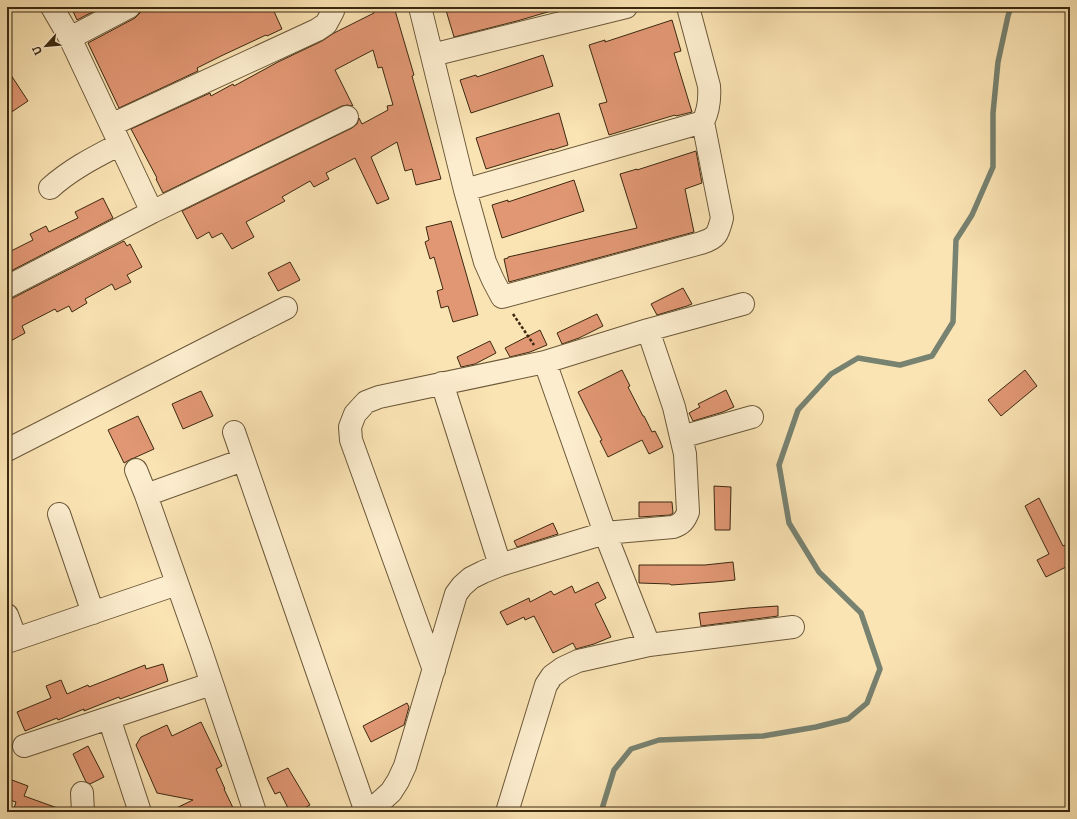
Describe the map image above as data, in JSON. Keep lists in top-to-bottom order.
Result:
{
  "north": "bottom left"
}
